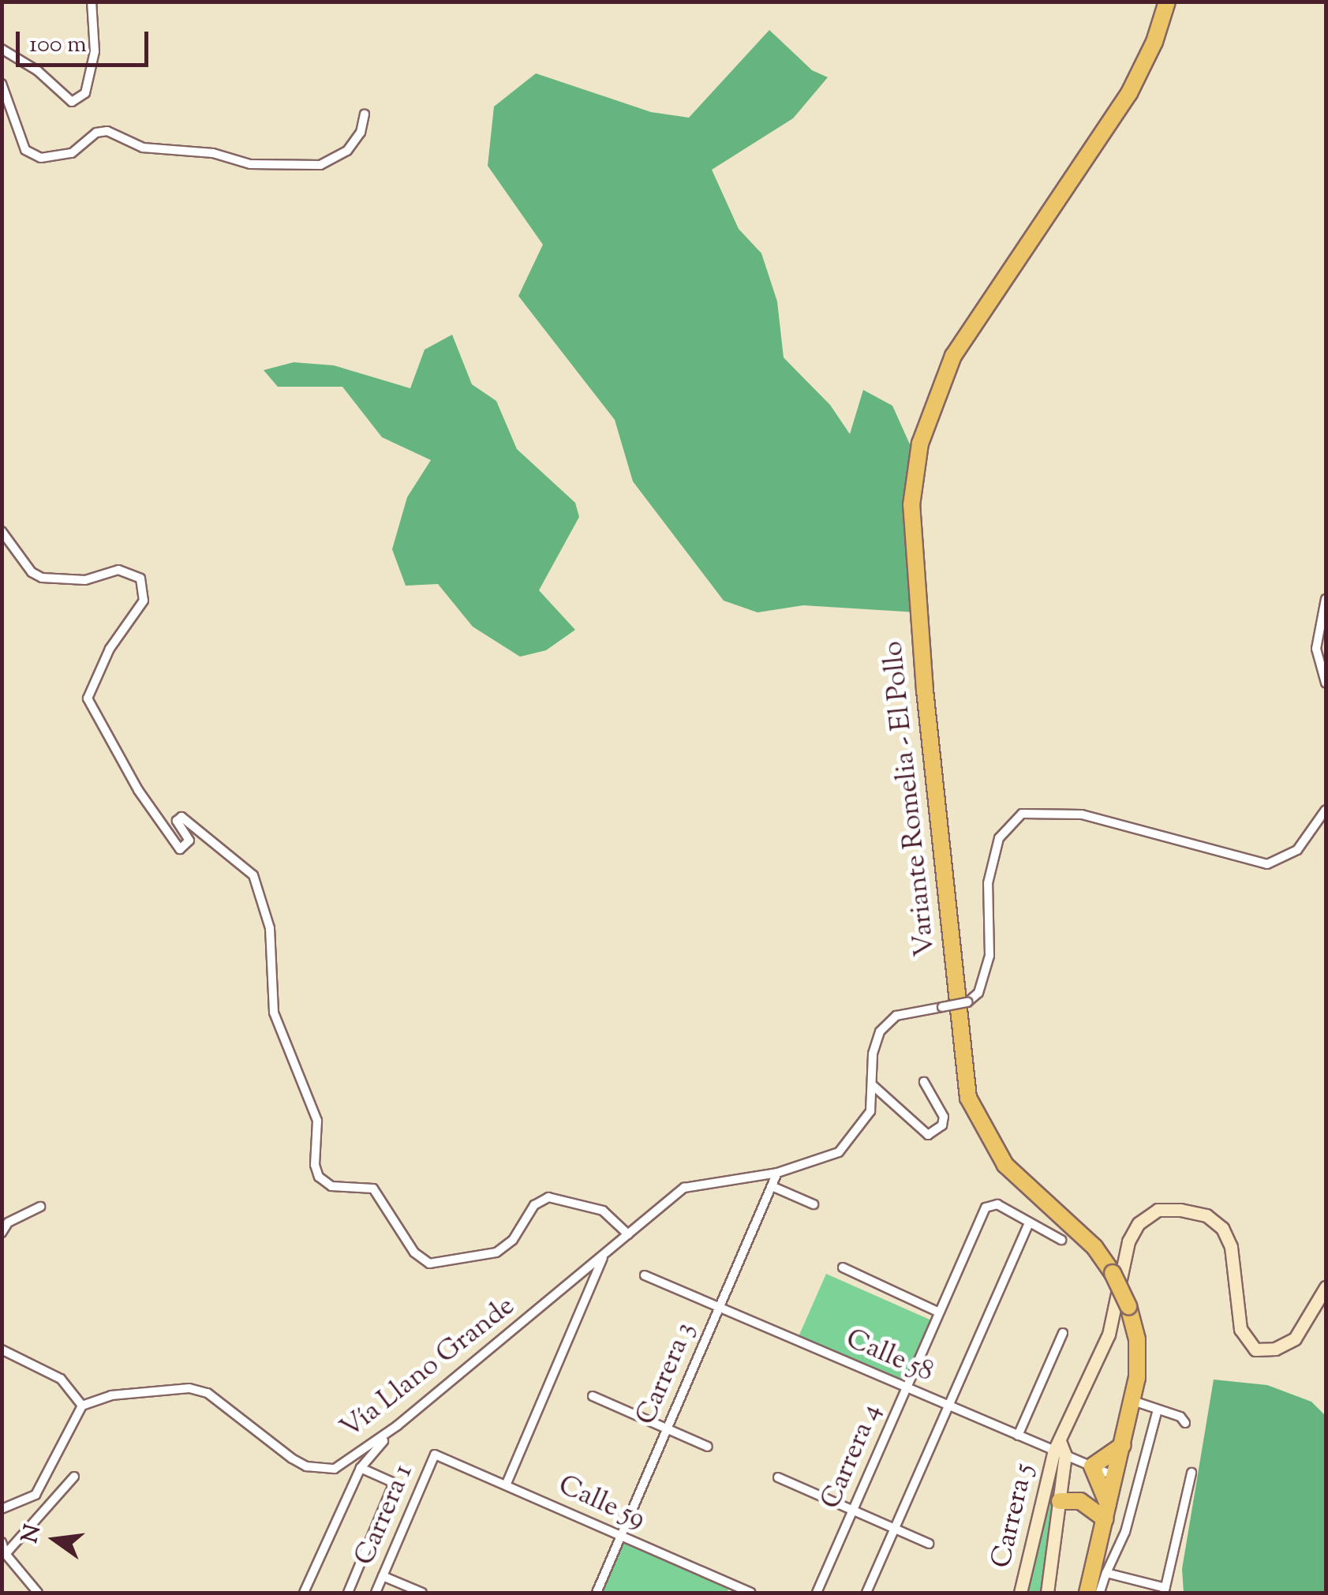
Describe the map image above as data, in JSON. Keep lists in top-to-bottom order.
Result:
{
  "streets": {
    "highway": ["Variante Romelia - El Pollo"],
    "main road": ["Carrera 5"],
    "street": [
      "Calle 58",
      "Vía Llano Grande",
      "Carrera 3",
      "Carrera 4",
      "Calle 59",
      "Carrera 1"
    ]
  },
  "crossings": [
    ["Variante Romelia - El Pollo", "Calle 58"],
    ["Calle 58", "Carrera 3"],
    ["Calle 58", "Carrera 4"],
    ["Calle 58", "Carrera 5"],
    ["Vía Llano Grande", "Carrera 3"],
    ["Carrera 3", "Calle 59"],
    ["Calle 59", "Carrera 1"]
  ],
  "scale_bar": "100 m",
  "north": "left"
}
